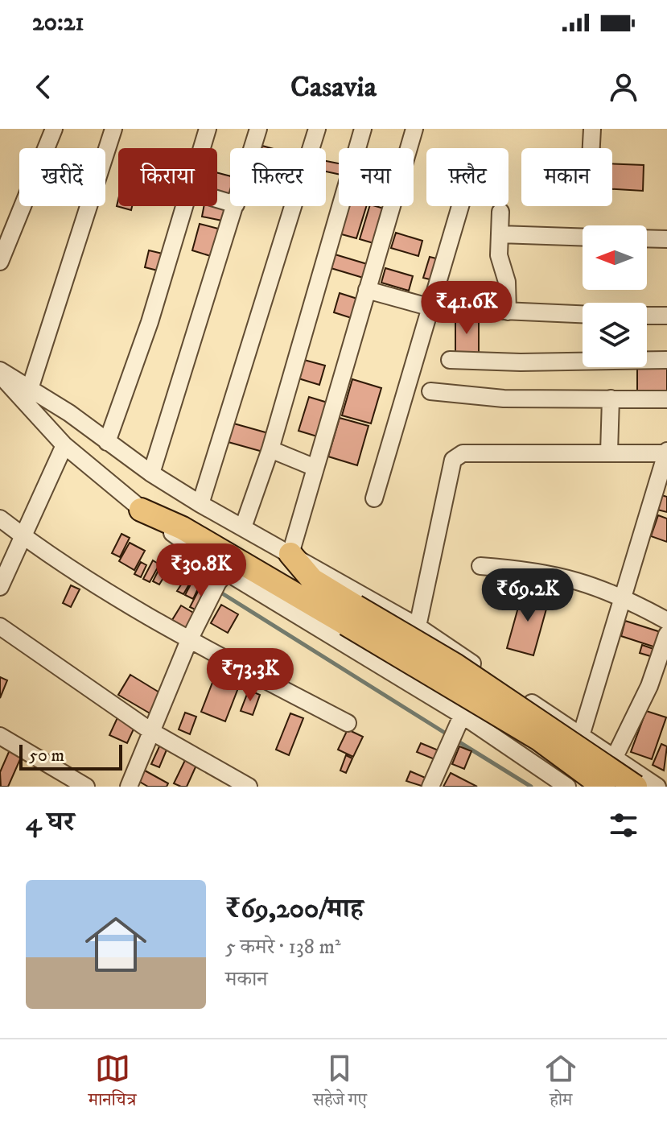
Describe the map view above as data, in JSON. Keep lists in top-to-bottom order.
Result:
{
  "scale_bar": "50 m",
  "north": "left",
  "page": {
    "status": "20:21",
    "header": "Casavia",
    "chip": [
      "खरीदें",
      "किराया",
      "फ़िल्टर",
      "नया",
      "फ़्लैट",
      "मकान"
    ],
    "price": [
      "₹41.6K",
      "₹30.8K",
      "₹69.2K",
      "₹73.3K"
    ],
    "scale": "50 m",
    "heading": "4 घर",
    "list": [
      {
        "name": "₹69,200/माह",
        "note": "5 कमरे · 138 m² · मकान"
      }
    ],
    "tabs": ["मानचित्र", "सहेजे गए", "होम"]
  }
}
